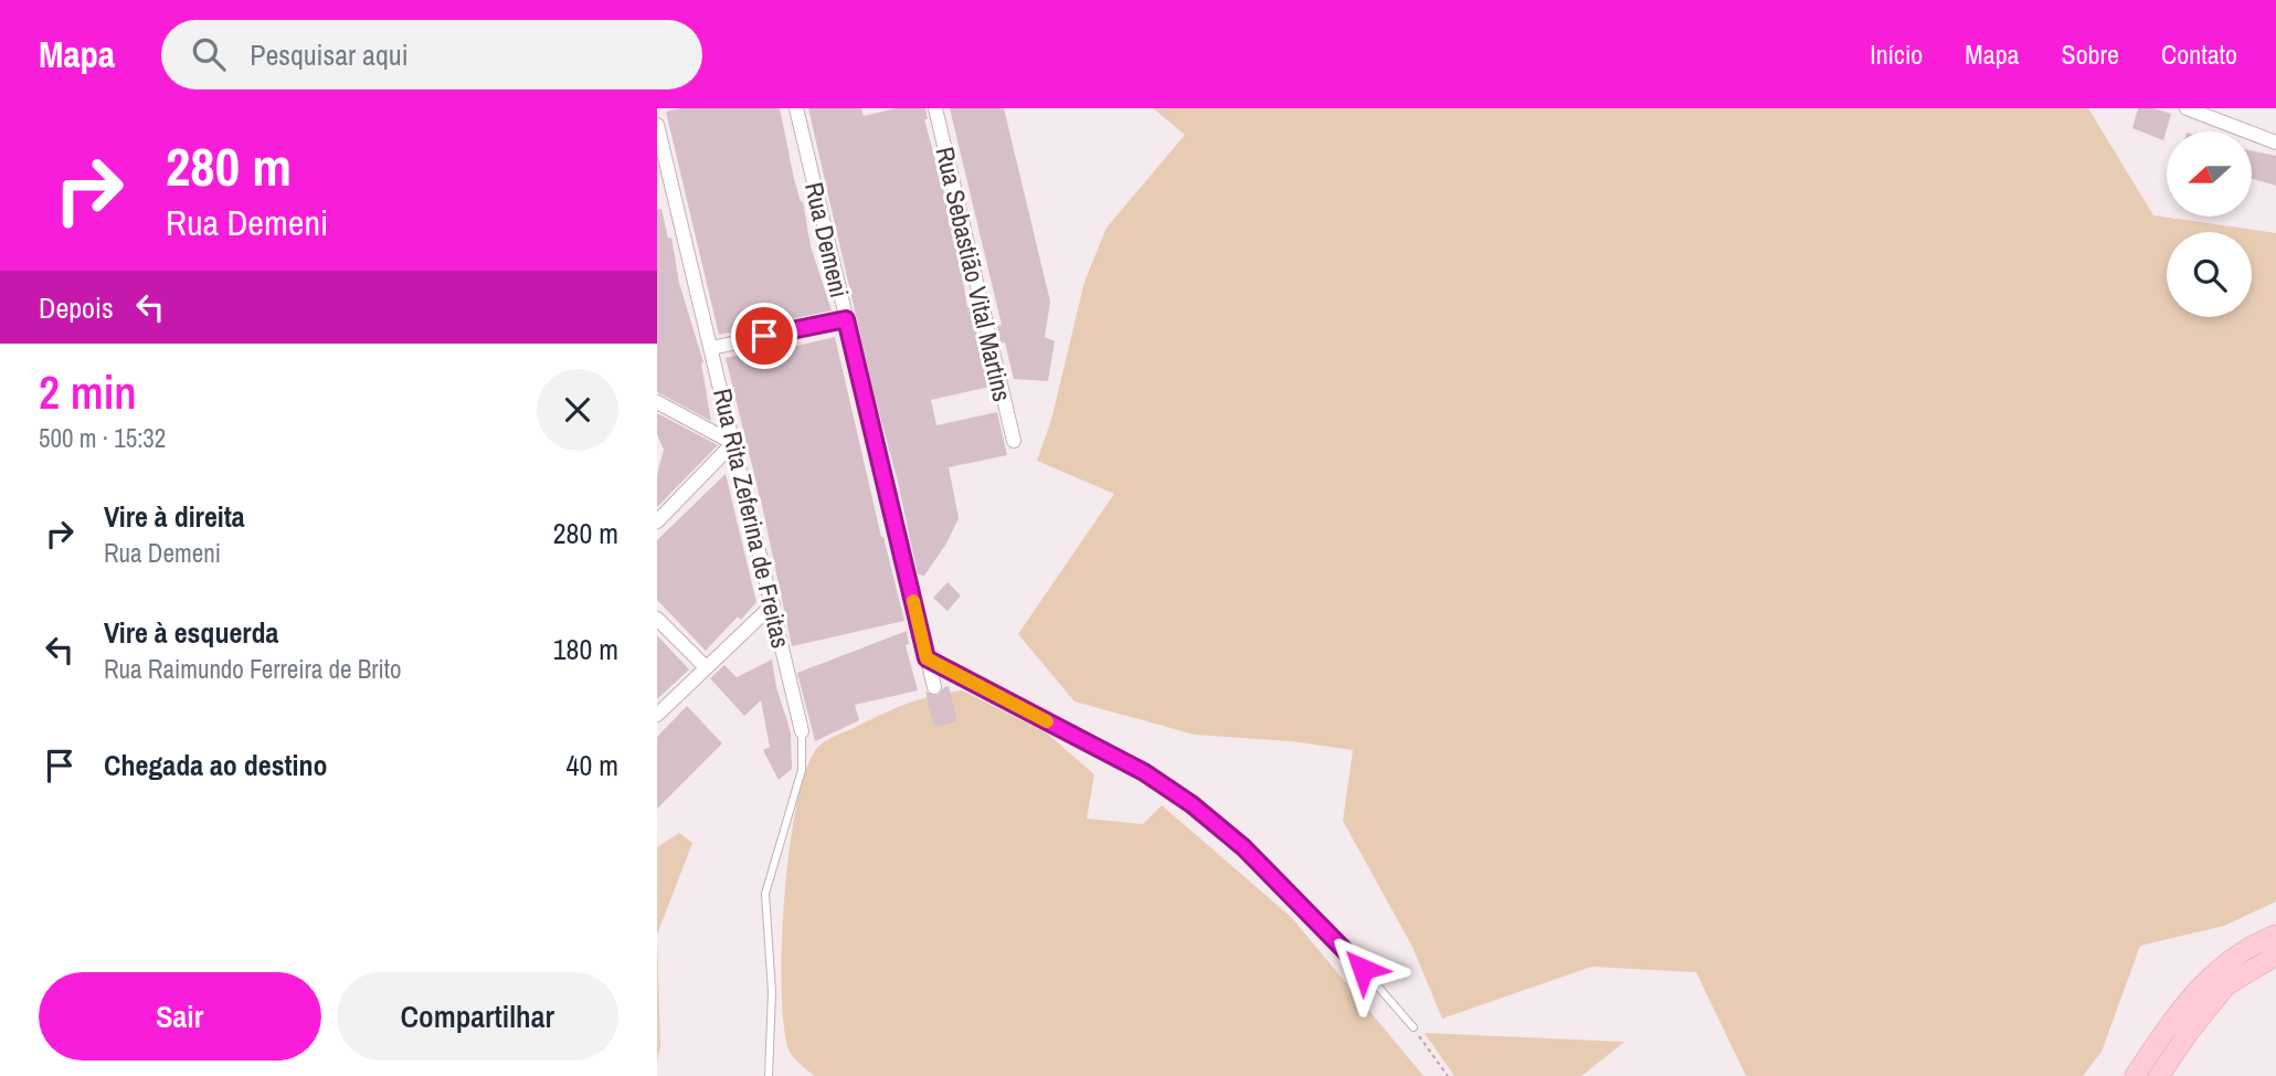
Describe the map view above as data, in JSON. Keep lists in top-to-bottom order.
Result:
{
  "streets": {
    "street": ["Rua Demeni", "Rua Sebastião Vital Martins", "Rua Rita Zeferina de Freitas"]
  },
  "north": "left",
  "page": {
    "header": "Mapa",
    "search": "Pesquisar aqui",
    "nav": [
      "Início",
      "Mapa",
      "Sobre",
      "Contato"
    ],
    "turn": ["280 m", "Rua Demeni"],
    "then": "Depois",
    "heading": ["2 min", "500 m · 15:32"],
    "list": [
      {
        "name": "Vire à direita",
        "note": "Rua Demeni",
        "value": "280 m"
      },
      {
        "name": "Vire à esquerda",
        "note": "Rua Raimundo Ferreira de Brito",
        "value": "180 m"
      },
      {
        "name": "Chegada ao destino",
        "value": "40 m"
      }
    ],
    "buttons": ["Sair", "Compartilhar"]
  }
}
